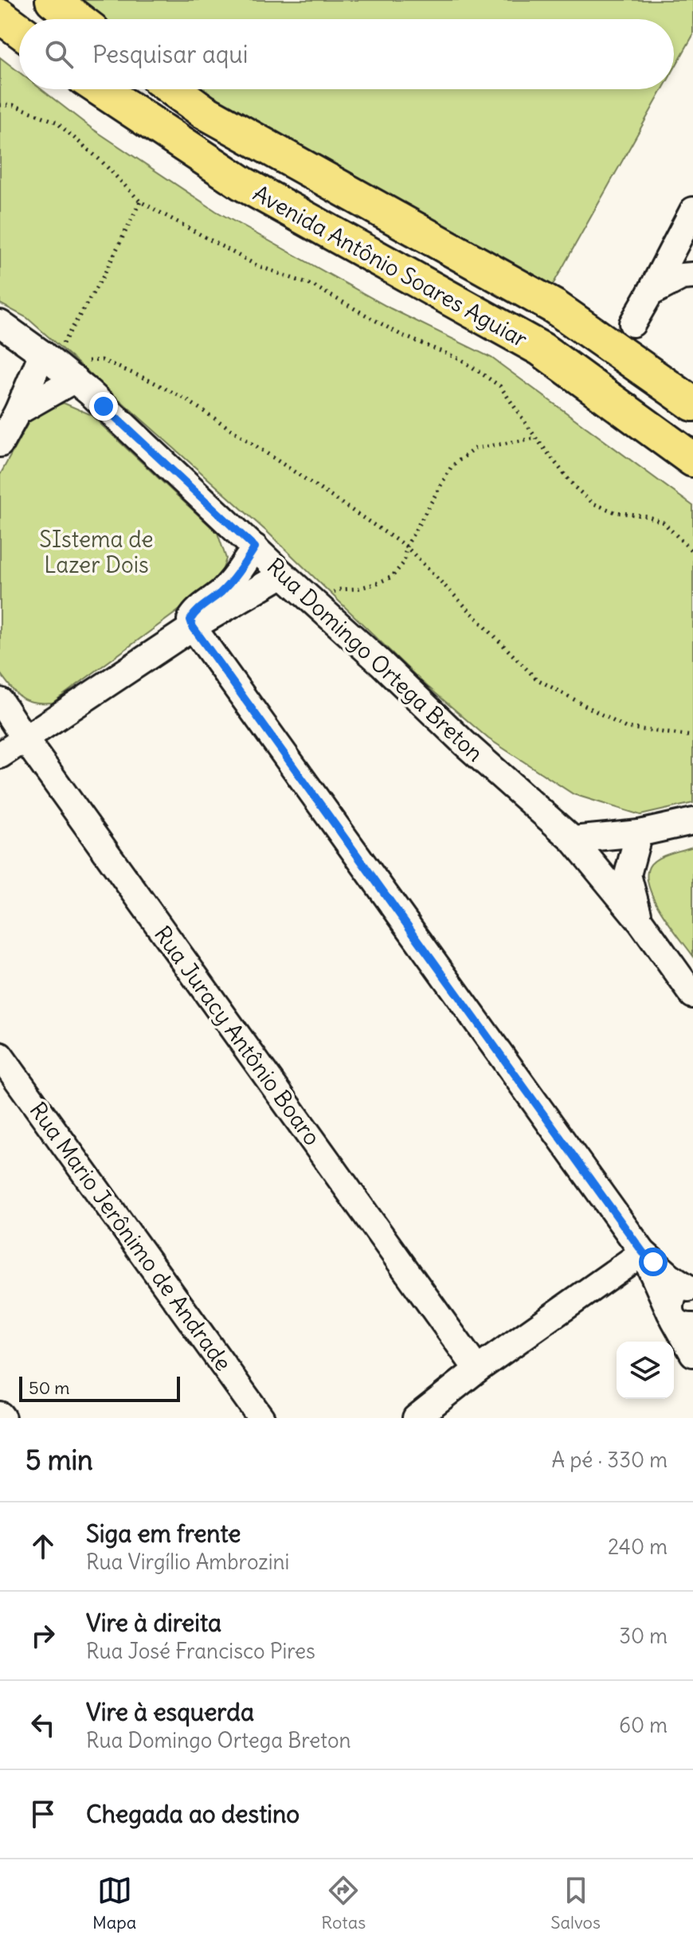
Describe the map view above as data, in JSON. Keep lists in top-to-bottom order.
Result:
{
  "streets": {
    "main road": ["Avenida Antônio Soares Aguiar"],
    "street": ["Rua Domingo Ortega Breton", "Rua Juracy Antônio Boaro", "Rua Mario Jerônimo de Andrade"]
  },
  "parks": ["SIstema de Lazer Dois"],
  "scale_bar": "50 m",
  "page": {
    "search": "Pesquisar aqui",
    "scale": "50 m",
    "heading": ["5 min", "A pé · 330 m"],
    "list": [
      ["Siga em frente", "Rua Virgílio Ambrozini", "240 m"],
      ["Vire à direita", "Rua José Francisco Pires", "30 m"],
      ["Vire à esquerda", "Rua Domingo Ortega Breton", "60 m"],
      "Chegada ao destino"
    ],
    "nav": ["Mapa", "Rotas", "Salvos"]
  }
}
